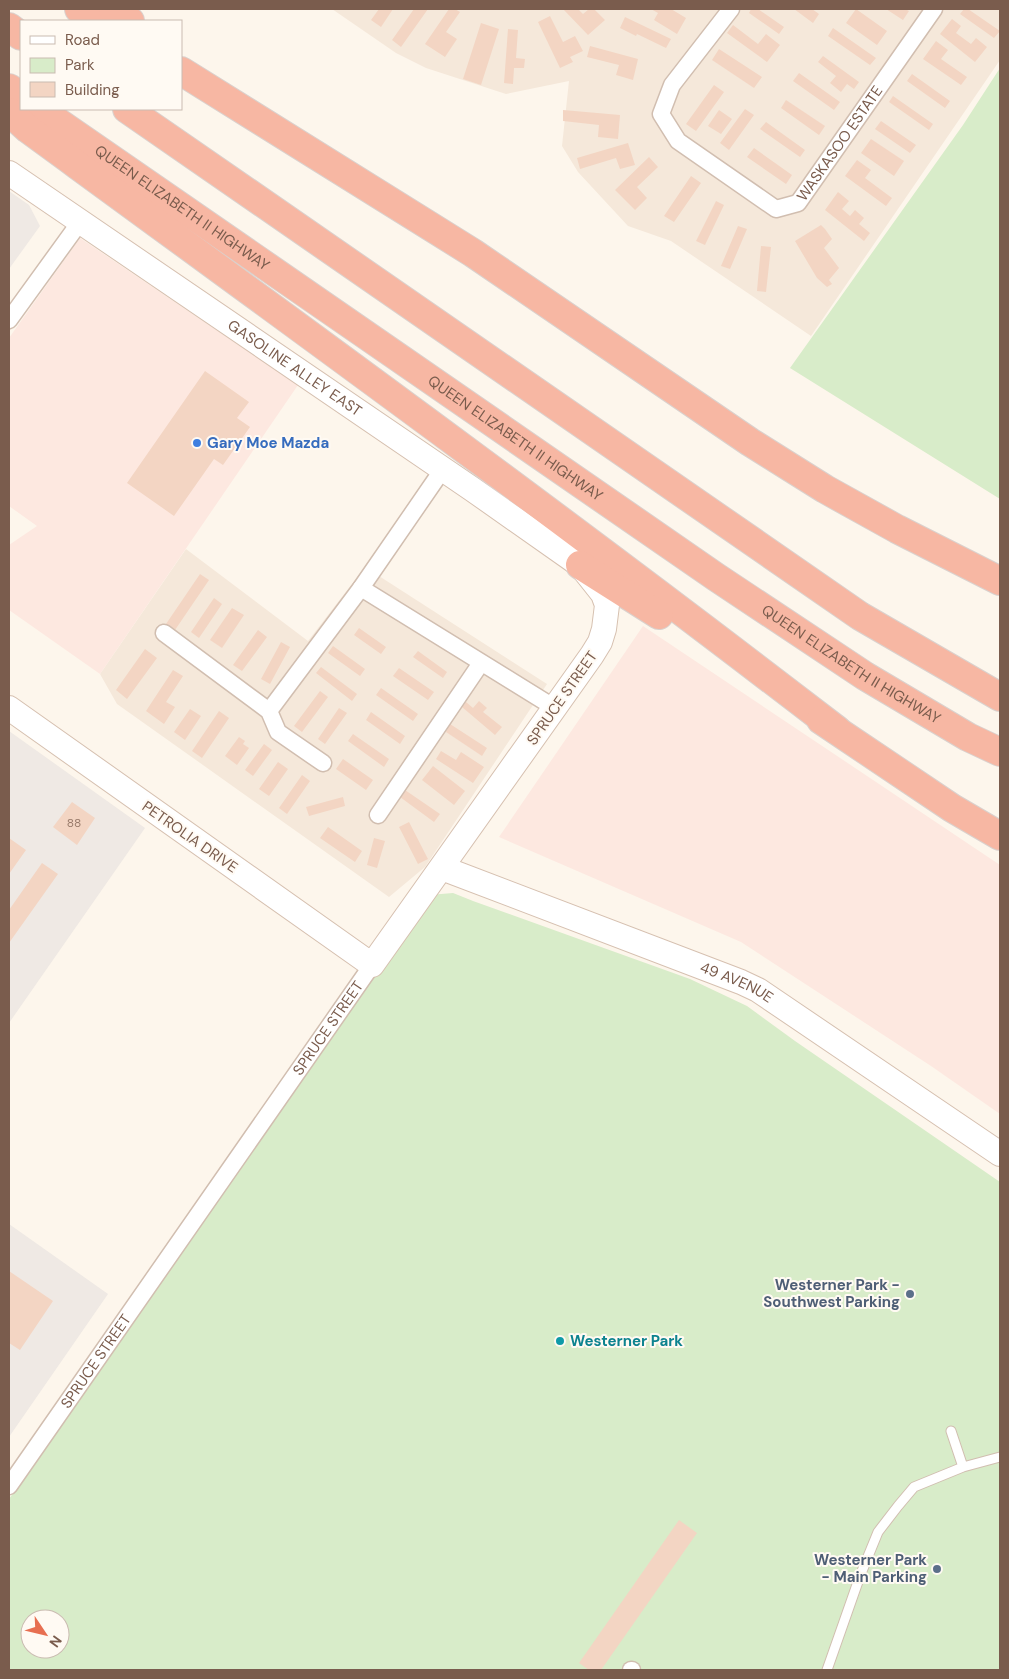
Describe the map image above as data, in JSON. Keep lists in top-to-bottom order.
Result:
{
  "streets": {
    "highway": ["QUEEN ELIZABETH II HIGHWAY"],
    "street": [
      "WASKASOO ESTATE",
      "GASOLINE ALLEY EAST",
      "SPRUCE STREET",
      "PETROLIA DRIVE",
      "49 AVENUE"
    ]
  },
  "crossings": [
    ["GASOLINE ALLEY EAST", "SPRUCE STREET"],
    ["SPRUCE STREET", "PETROLIA DRIVE"],
    ["SPRUCE STREET", "49 AVENUE"]
  ],
  "places": [
    "Gary Moe Mazda",
    "Westerner Park - Southwest Parking",
    "Westerner Park",
    "Westerner Park - Main Parking"
  ],
  "house_numbers": ["88"],
  "legend": ["Road", "Park", "Building"],
  "north": "bottom right"
}
